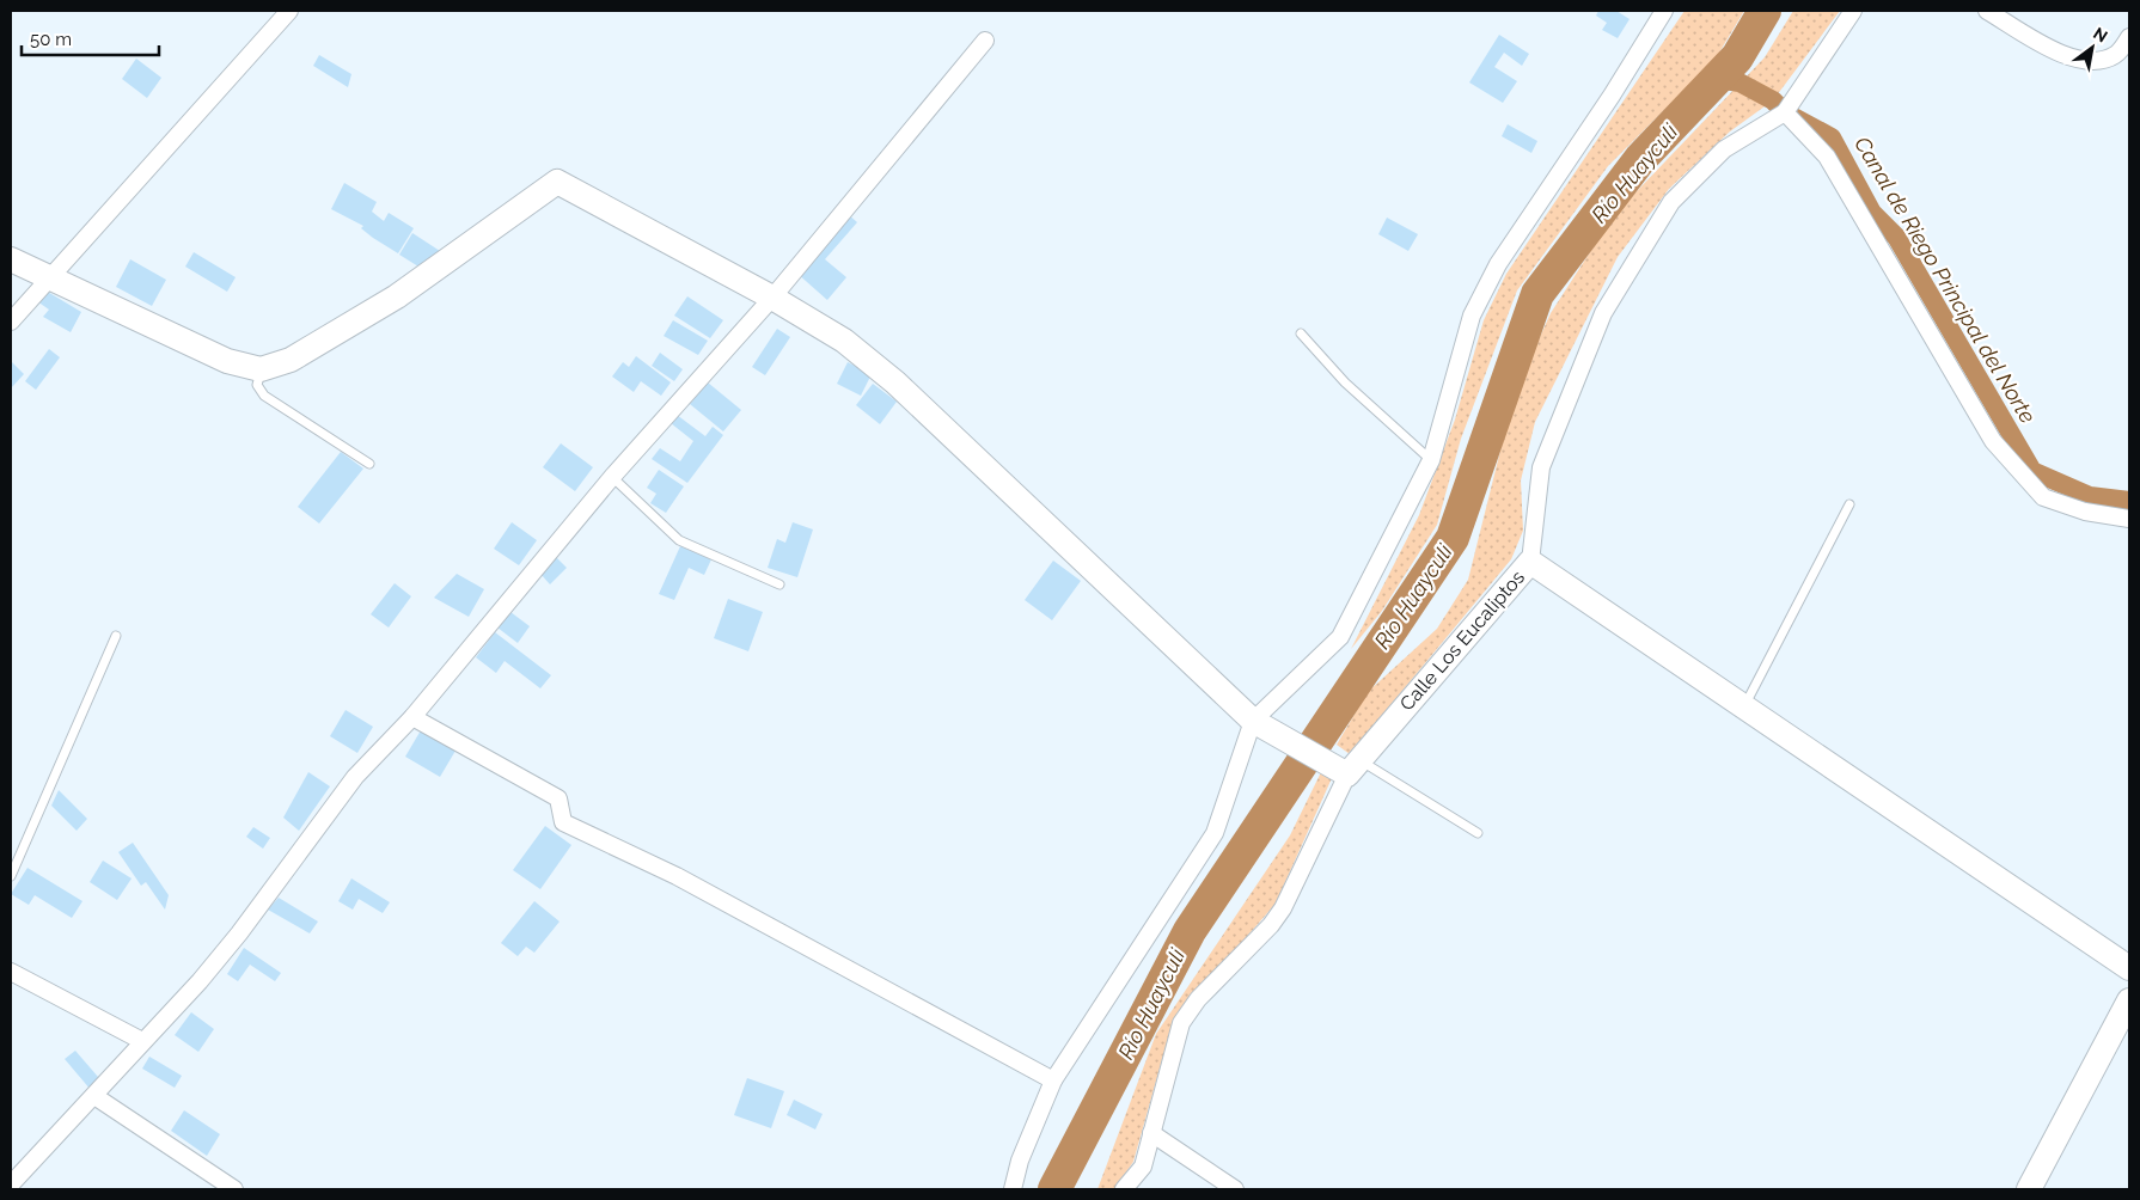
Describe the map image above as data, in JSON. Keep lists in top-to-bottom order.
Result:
{
  "streets": {
    "street": ["Calle Los Eucaliptos"]
  },
  "water": ["Río Huayculi", "Canal de Riego Principal del Norte"],
  "scale_bar": "50 m",
  "north": "top right"
}
